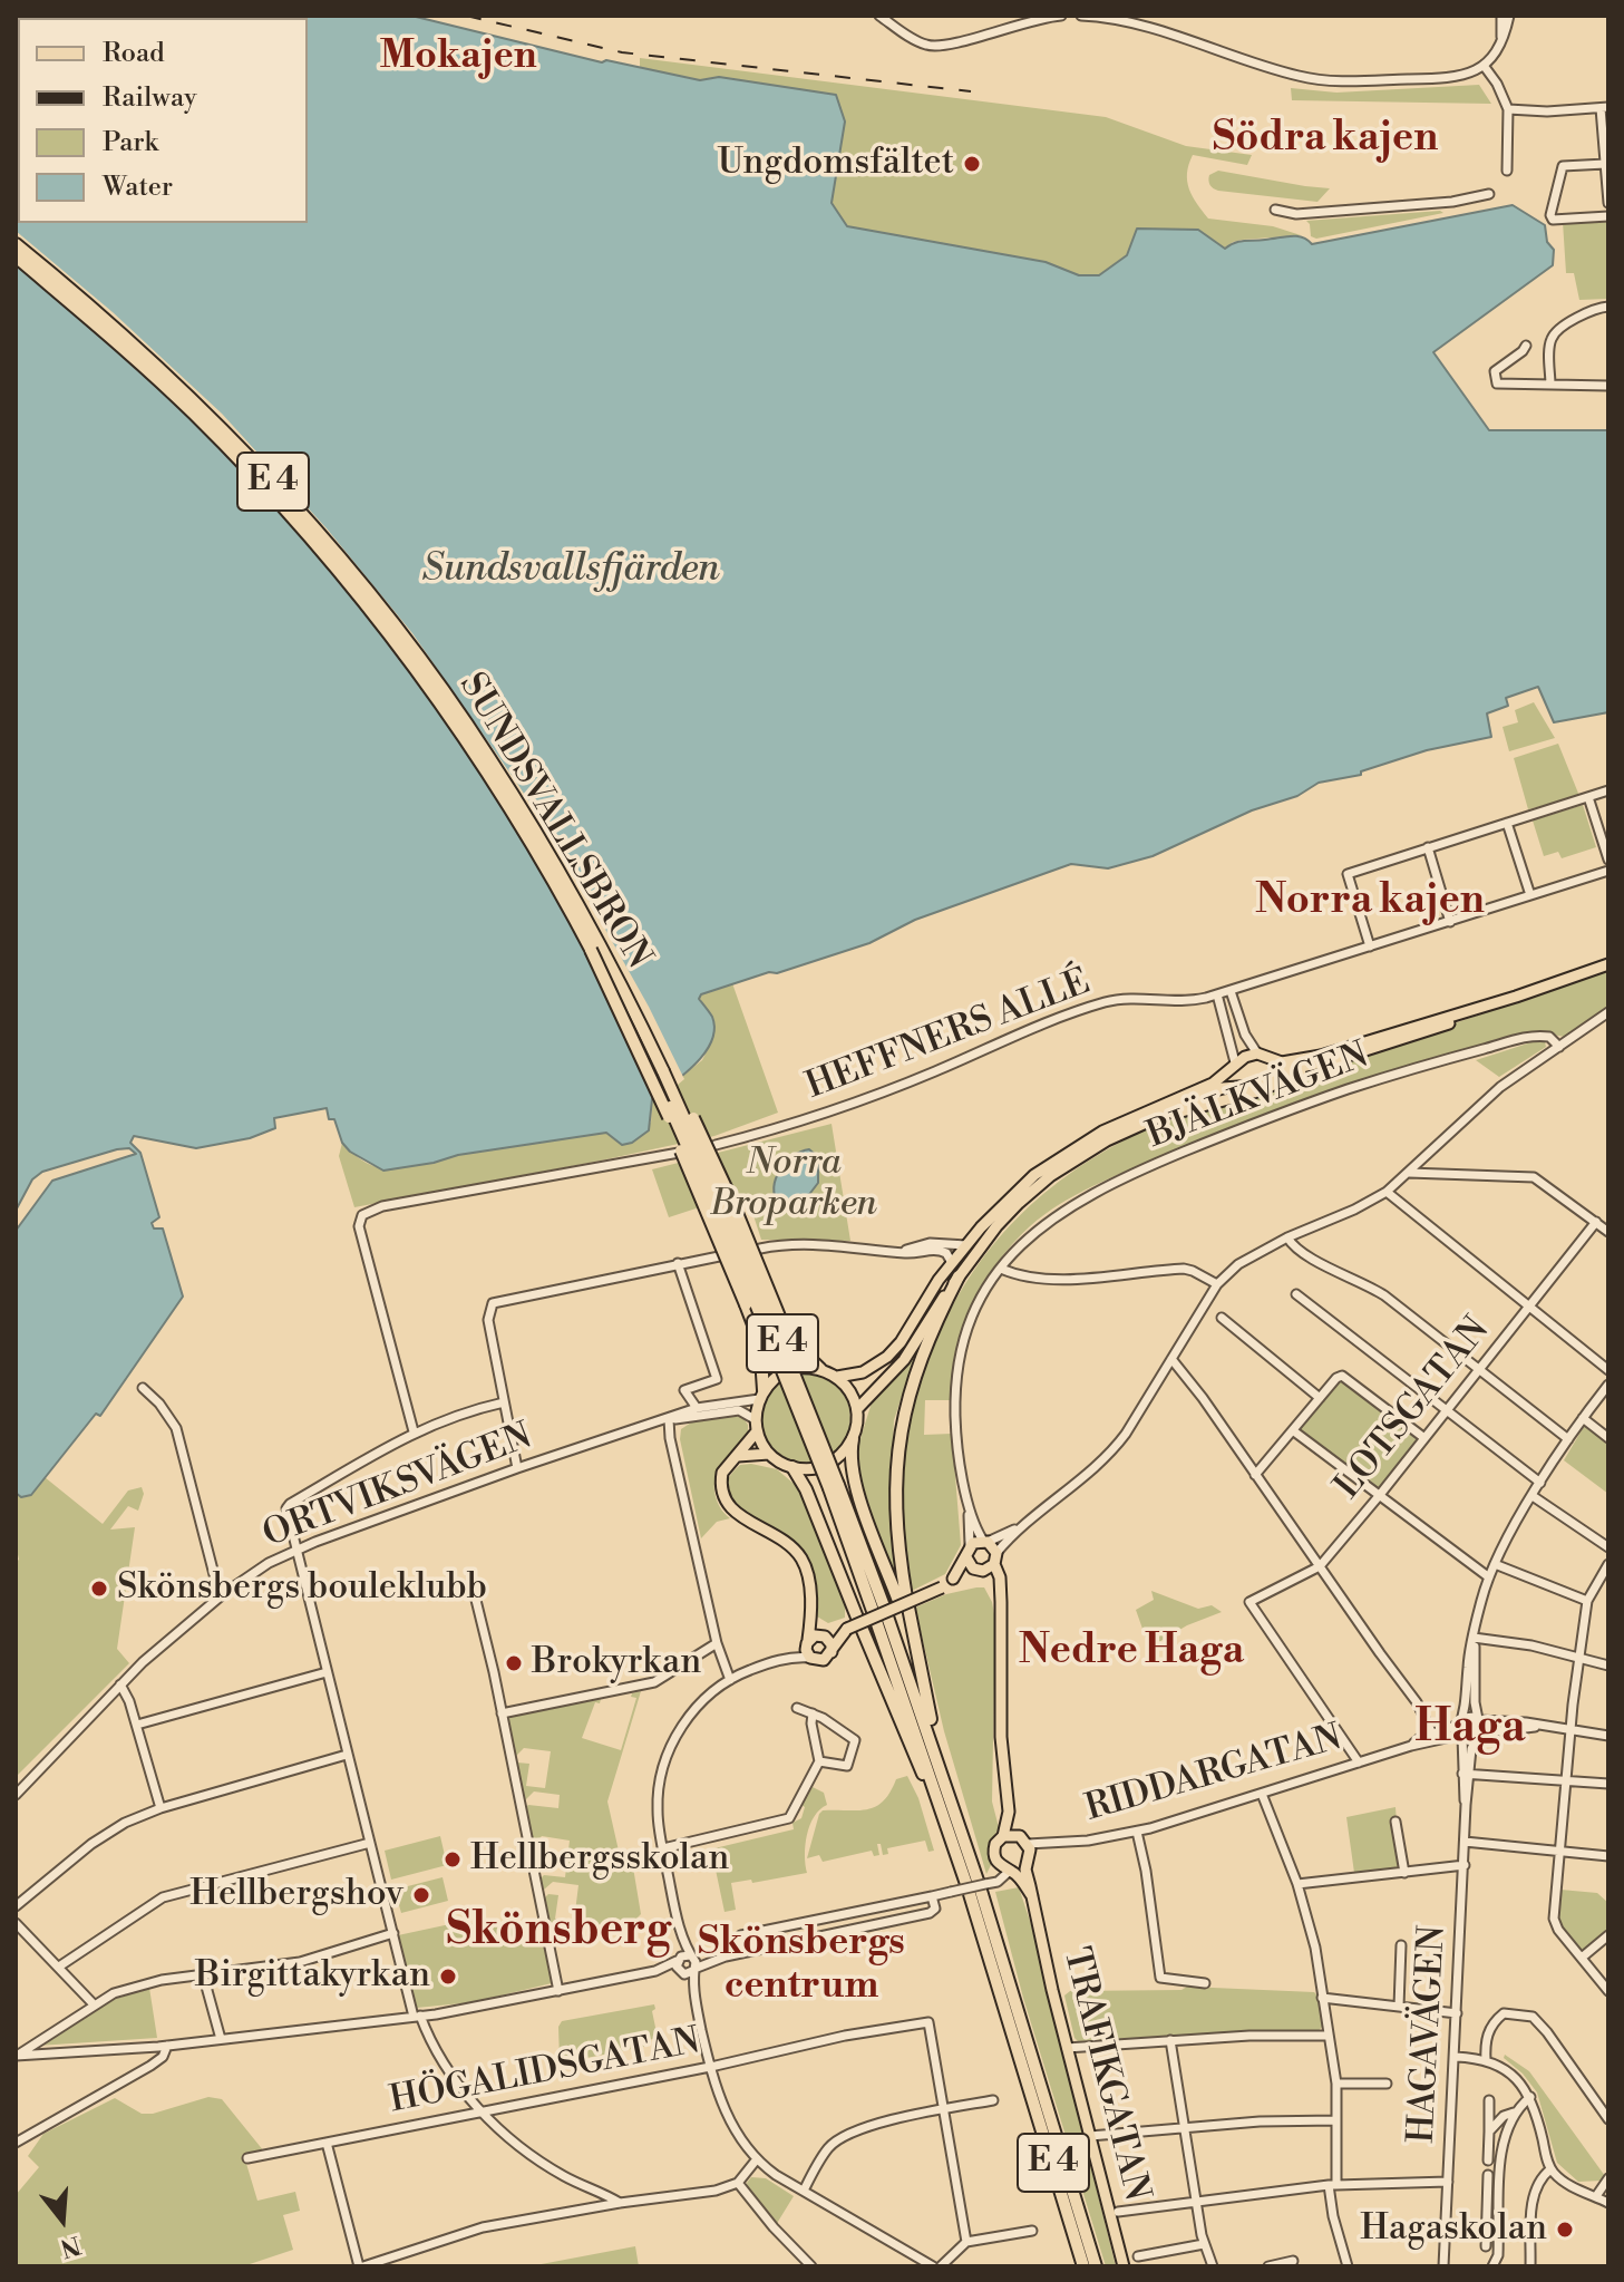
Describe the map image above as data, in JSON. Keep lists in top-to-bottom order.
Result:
{
  "streets": {
    "highway": ["E 4", "SUNDSVALLSBRON"],
    "main road": ["TRAFIKGATAN"],
    "street": [
      "HEFFNERS ALLÉ",
      "BJÄLKVÄGEN",
      "LOTSGATAN",
      "ORTVIKSVÄGEN",
      "RIDDARGATAN",
      "HAGAVÄGEN",
      "HÖGALIDSGATAN"
    ]
  },
  "crossings": [
    ["E 4", "SUNDSVALLSBRON"],
    ["E 4", "ORTVIKSVÄGEN"],
    ["LOTSGATAN", "RIDDARGATAN"],
    ["RIDDARGATAN", "HAGAVÄGEN"],
    ["RIDDARGATAN", "TRAFIKGATAN"]
  ],
  "districts": [
    "Mokajen",
    "Södra kajen",
    "Norra kajen",
    "Nedre Haga",
    "Haga",
    "Skönsberg",
    "Skönsbergs centrum"
  ],
  "water": ["Sundsvallsfjärden"],
  "parks": ["Norra Broparken"],
  "places": [
    "Ungdomsfältet",
    "Skönsbergs bouleklubb",
    "Brokyrkan",
    "Hellbergsskolan",
    "Hellbergshov",
    "Birgittakyrkan",
    "Hagaskolan"
  ],
  "legend": [
    "Road",
    "Railway",
    "Park",
    "Water"
  ],
  "north": "bottom"
}
